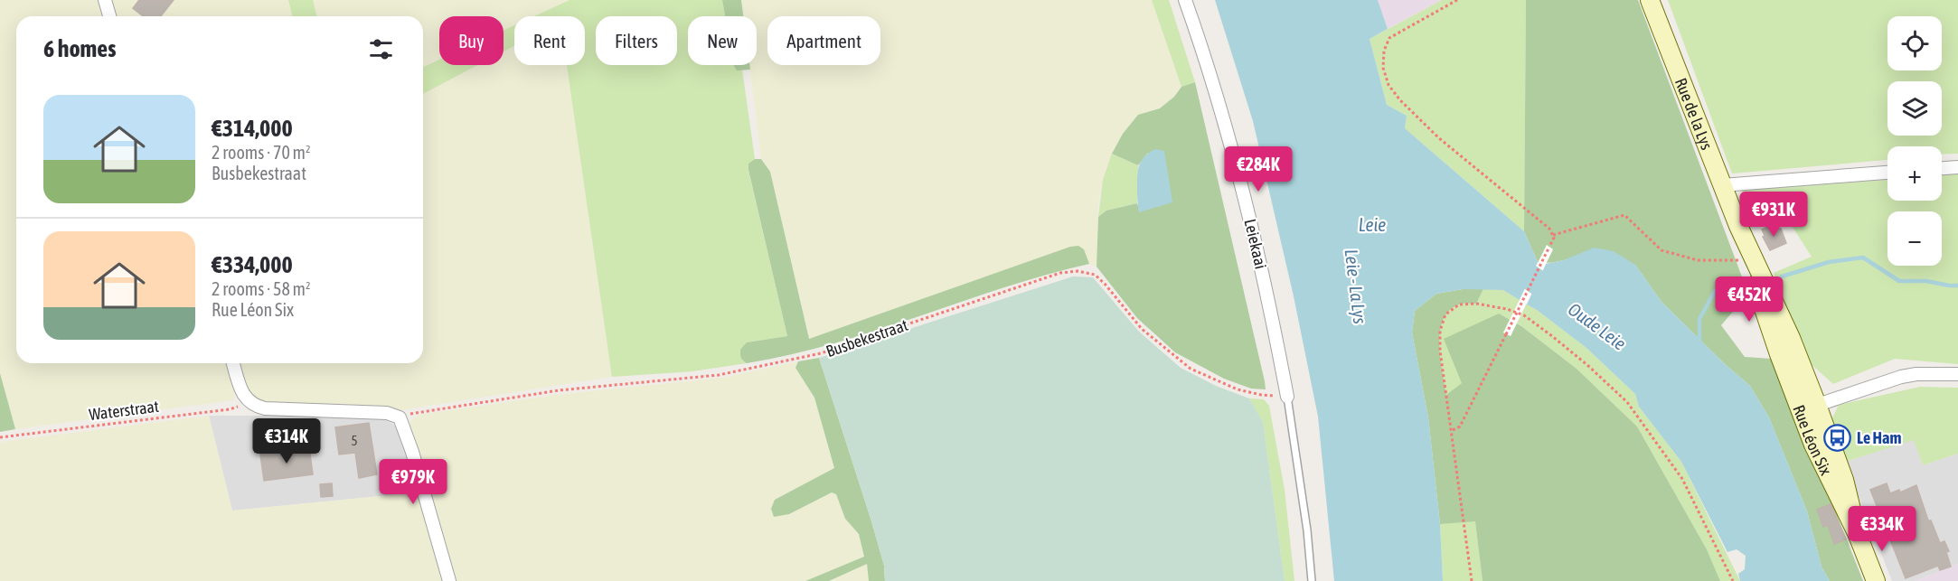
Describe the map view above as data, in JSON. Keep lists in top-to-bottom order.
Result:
{
  "streets": {
    "main road": ["Rue de la Lys", "Rue Léon Six"],
    "street": ["Leiekaai"],
    "path": ["Busbekestraat", "Waterstraat"]
  },
  "crossings": [
    ["Rue de la Lys", "Rue Léon Six"],
    ["Leiekaai", "Busbekestraat"]
  ],
  "water": ["Leie", "Leie - La Lys", "Oude Leie"],
  "places": {
    "bus stop": ["Le Ham"]
  },
  "house_numbers": ["5"],
  "page": {
    "map_buttons": ["+", "−"],
    "chip": [
      "Buy",
      "Rent",
      "Filters",
      "New",
      "Apartment"
    ],
    "heading": "6 homes",
    "list": [
      {
        "name": "€314,000",
        "note": "2 rooms · 70 m² · Busbekestraat"
      },
      {
        "name": "€334,000",
        "note": "2 rooms · 58 m² · Rue Léon Six"
      }
    ],
    "price": [
      "€284K",
      "€931K",
      "€452K",
      "€314K",
      "€979K",
      "€334K"
    ]
  }
}
